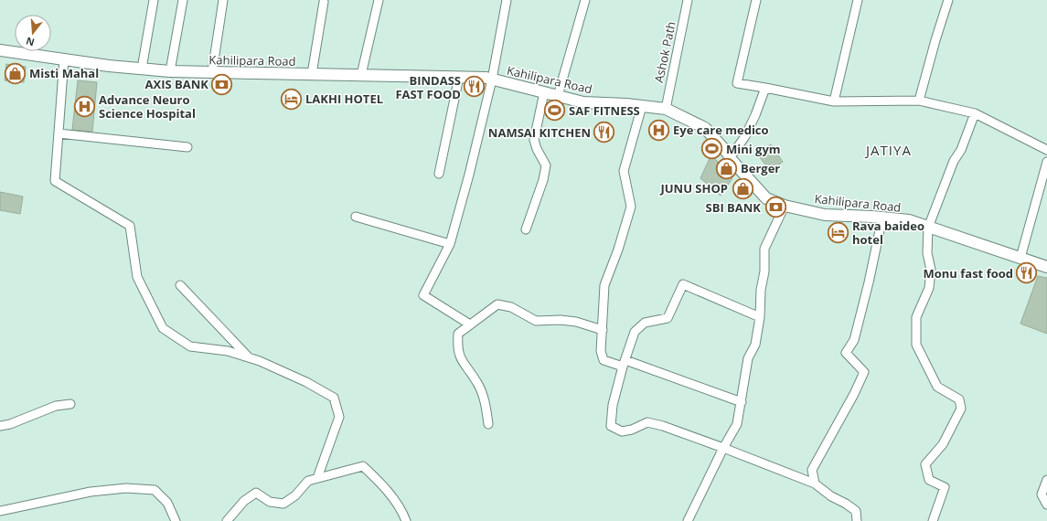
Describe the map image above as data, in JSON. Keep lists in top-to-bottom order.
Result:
{
  "streets": {
    "main road": ["Kahilipara Road"],
    "street": ["Ashok Path"]
  },
  "crossings": [
    ["Ashok Path", "Kahilipara Road"]
  ],
  "districts": ["JATIYA"],
  "places": {
    "shop": ["Misti Mahal", "Berger", "JUNU SHOP"],
    "bank": ["AXIS BANK", "SBI BANK"],
    "restaurant": ["BINDASS FAST FOOD", "NAMSAI KITCHEN", "Monu fast food"],
    "hotel": ["LAKHI HOTEL", "Rava baideo hotel"],
    "hospital": ["Advance Neuro Science Hospital", "Eye care medico"],
    "sports": ["SAF FITNESS", "Mini gym"]
  },
  "north": "bottom"
}
